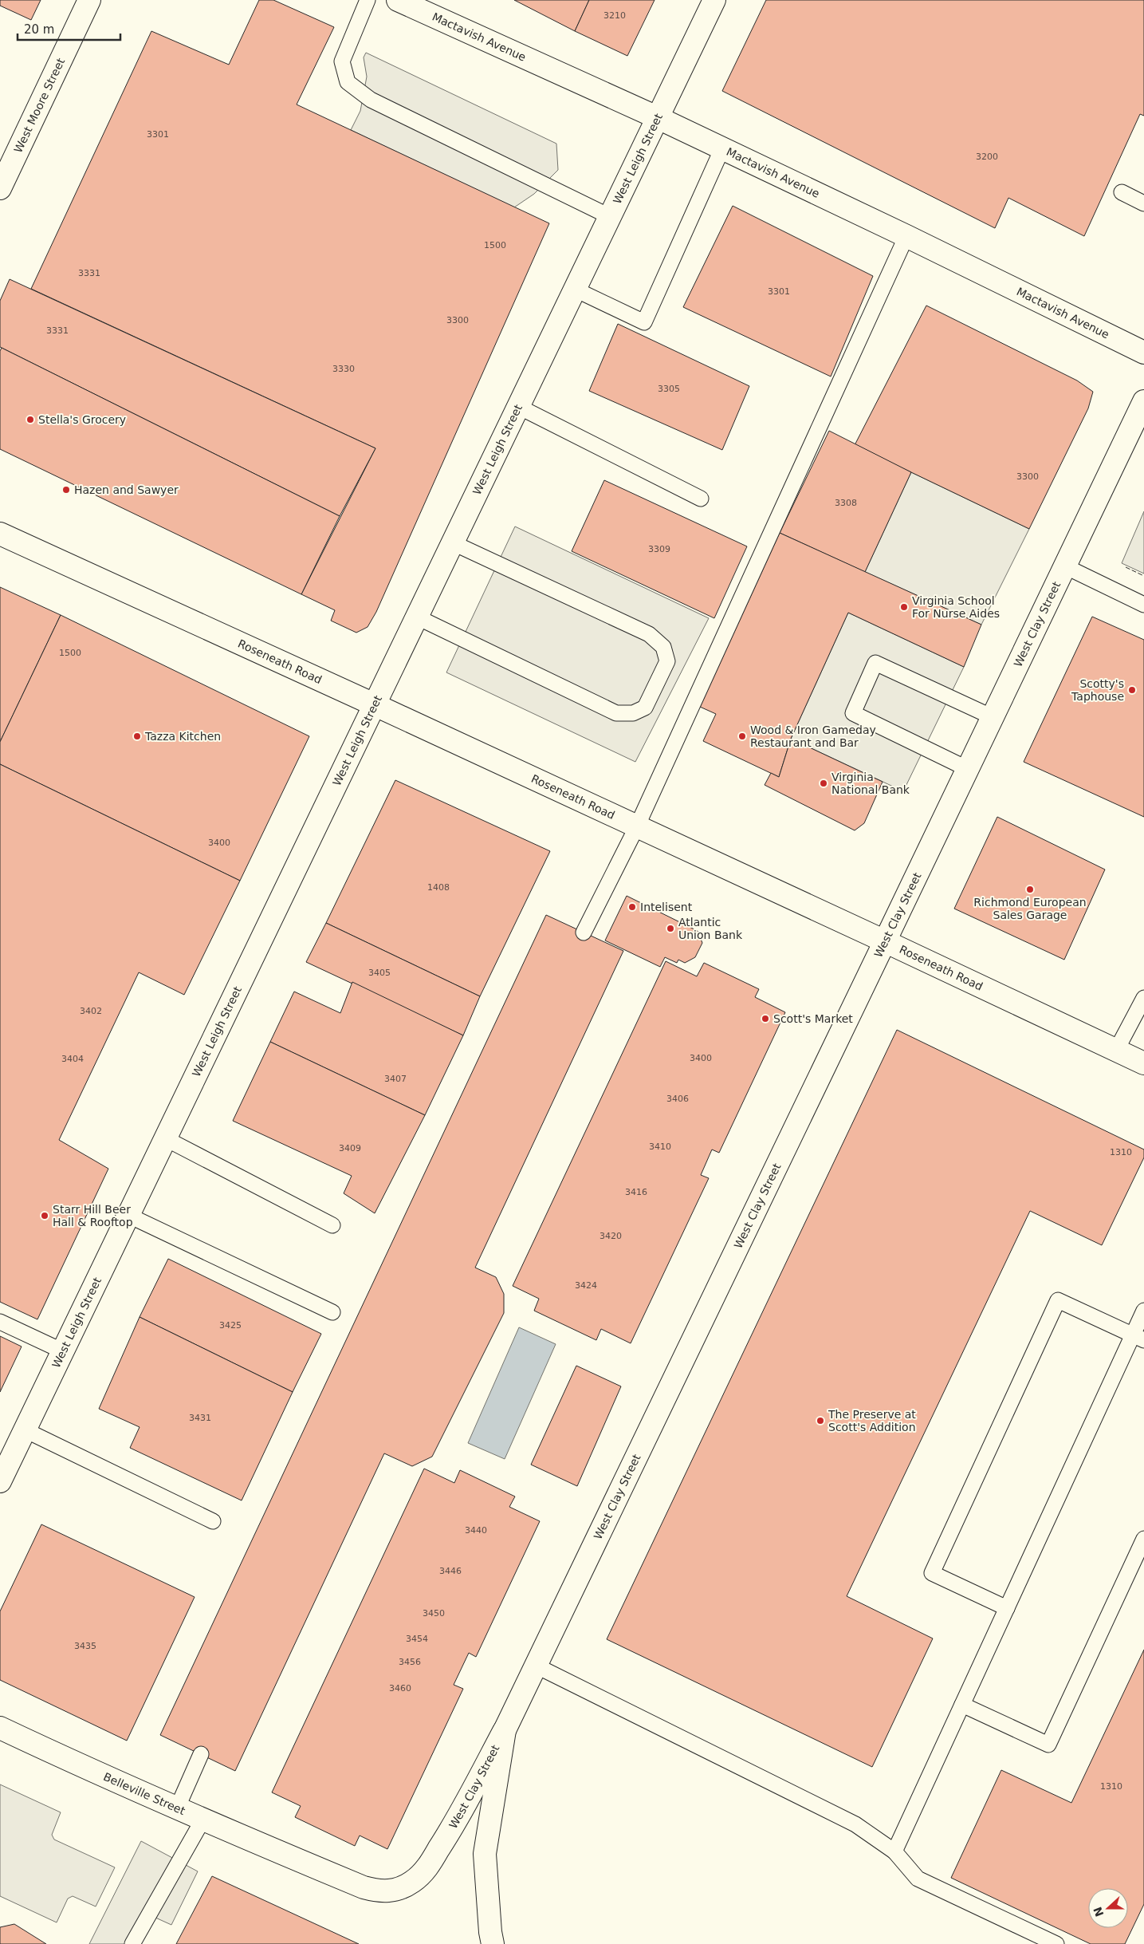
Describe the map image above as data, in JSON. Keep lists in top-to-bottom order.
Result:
{
  "streets": {
    "main road": [
      "Mactavish Avenue",
      "West Moore Street",
      "West Leigh Street",
      "West Clay Street",
      "Roseneath Road",
      "Belleville Street"
    ]
  },
  "crossings": [
    ["Mactavish Avenue", "West Leigh Street"],
    ["West Leigh Street", "Roseneath Road"],
    ["West Clay Street", "Roseneath Road"],
    ["West Clay Street", "Belleville Street"]
  ],
  "places": [
    "Stella's Grocery",
    "Hazen and Sawyer",
    "Virginia School For Nurse Aides",
    "Scotty's Taphouse",
    "Tazza Kitchen",
    "Wood & Iron Gameday Restaurant and Bar",
    "Virginia National Bank",
    "Richmond European Sales Garage",
    "Intelisent",
    "Atlantic Union Bank",
    "Scott's Market",
    "Starr Hill Beer Hall & Rooftop",
    "The Preserve at Scott's Addition"
  ],
  "house_numbers": [
    "3210",
    "3301",
    "3200",
    "1500",
    "3331",
    "3301",
    "3300",
    "3331",
    "3330",
    "3305",
    "3300",
    "3308",
    "3309",
    "1500",
    "3400",
    "1408",
    "3405",
    "3402",
    "3400",
    "3404",
    "3407",
    "3406",
    "3410",
    "3409",
    "1310",
    "3416",
    "3420",
    "3424",
    "3425",
    "3431",
    "3440",
    "3446",
    "3450",
    "3454",
    "3435",
    "3456",
    "3460",
    "1310"
  ],
  "scale_bar": "20 m",
  "north": "left"
}
